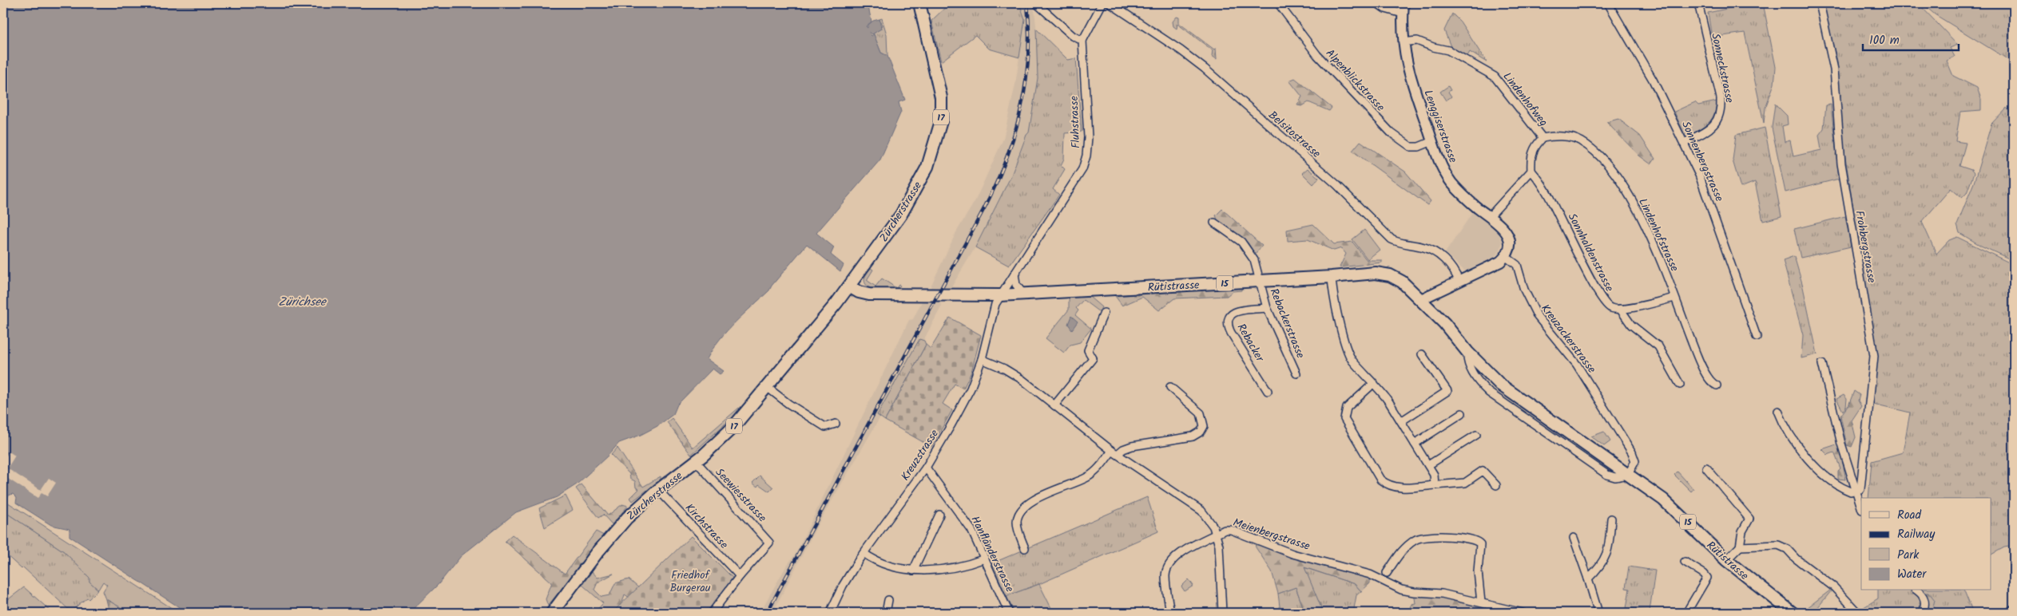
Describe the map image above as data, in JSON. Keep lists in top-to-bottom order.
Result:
{
  "streets": {
    "main road": [
      "17",
      "Zürcherstrasse",
      "15",
      "Rütistrasse"
    ],
    "street": [
      "Sonneckstrasse",
      "Alpenblickstrasse",
      "Lindenhofweg",
      "Fluhstrasse",
      "Lenggiserstrasse",
      "Belsitostrasse",
      "Sonnenbergstrasse",
      "Lindenhofstrasse",
      "Frohbergstrasse",
      "Sonnhaldenstrasse",
      "Rebackerstrasse",
      "Kreuzackerstrasse",
      "Rebacker",
      "Kreuzstrasse",
      "Seewiesstrasse",
      "Kirchstrasse",
      "Meienbergstrasse",
      "Hanfländerstrasse"
    ]
  },
  "crossings": [
    ["Sonneckstrasse", "Sonnenbergstrasse"],
    ["Alpenblickstrasse", "Lenggiserstrasse"],
    ["Lindenhofweg", "Lenggiserstrasse"],
    ["Lindenhofweg", "Lindenhofstrasse"],
    ["Fluhstrasse", "Rütistrasse"],
    ["Fluhstrasse", "Kreuzstrasse"],
    ["Lenggiserstrasse", "Kreuzackerstrasse"],
    ["Zürcherstrasse", "Rütistrasse"],
    ["Zürcherstrasse", "Seewiesstrasse"],
    ["Zürcherstrasse", "Kirchstrasse"],
    ["Rütistrasse", "Rebackerstrasse"],
    ["Rütistrasse", "Kreuzackerstrasse"],
    ["Rütistrasse", "Kreuzstrasse"],
    ["Rebackerstrasse", "Rebacker"],
    ["Kreuzstrasse", "Hanfländerstrasse"],
    ["Seewiesstrasse", "Kirchstrasse"]
  ],
  "water": ["Zürichsee"],
  "parks": ["Friedhof Burgerau"],
  "legend": [
    "Road",
    "Railway",
    "Park",
    "Water"
  ],
  "scale_bar": "100 m"
}
